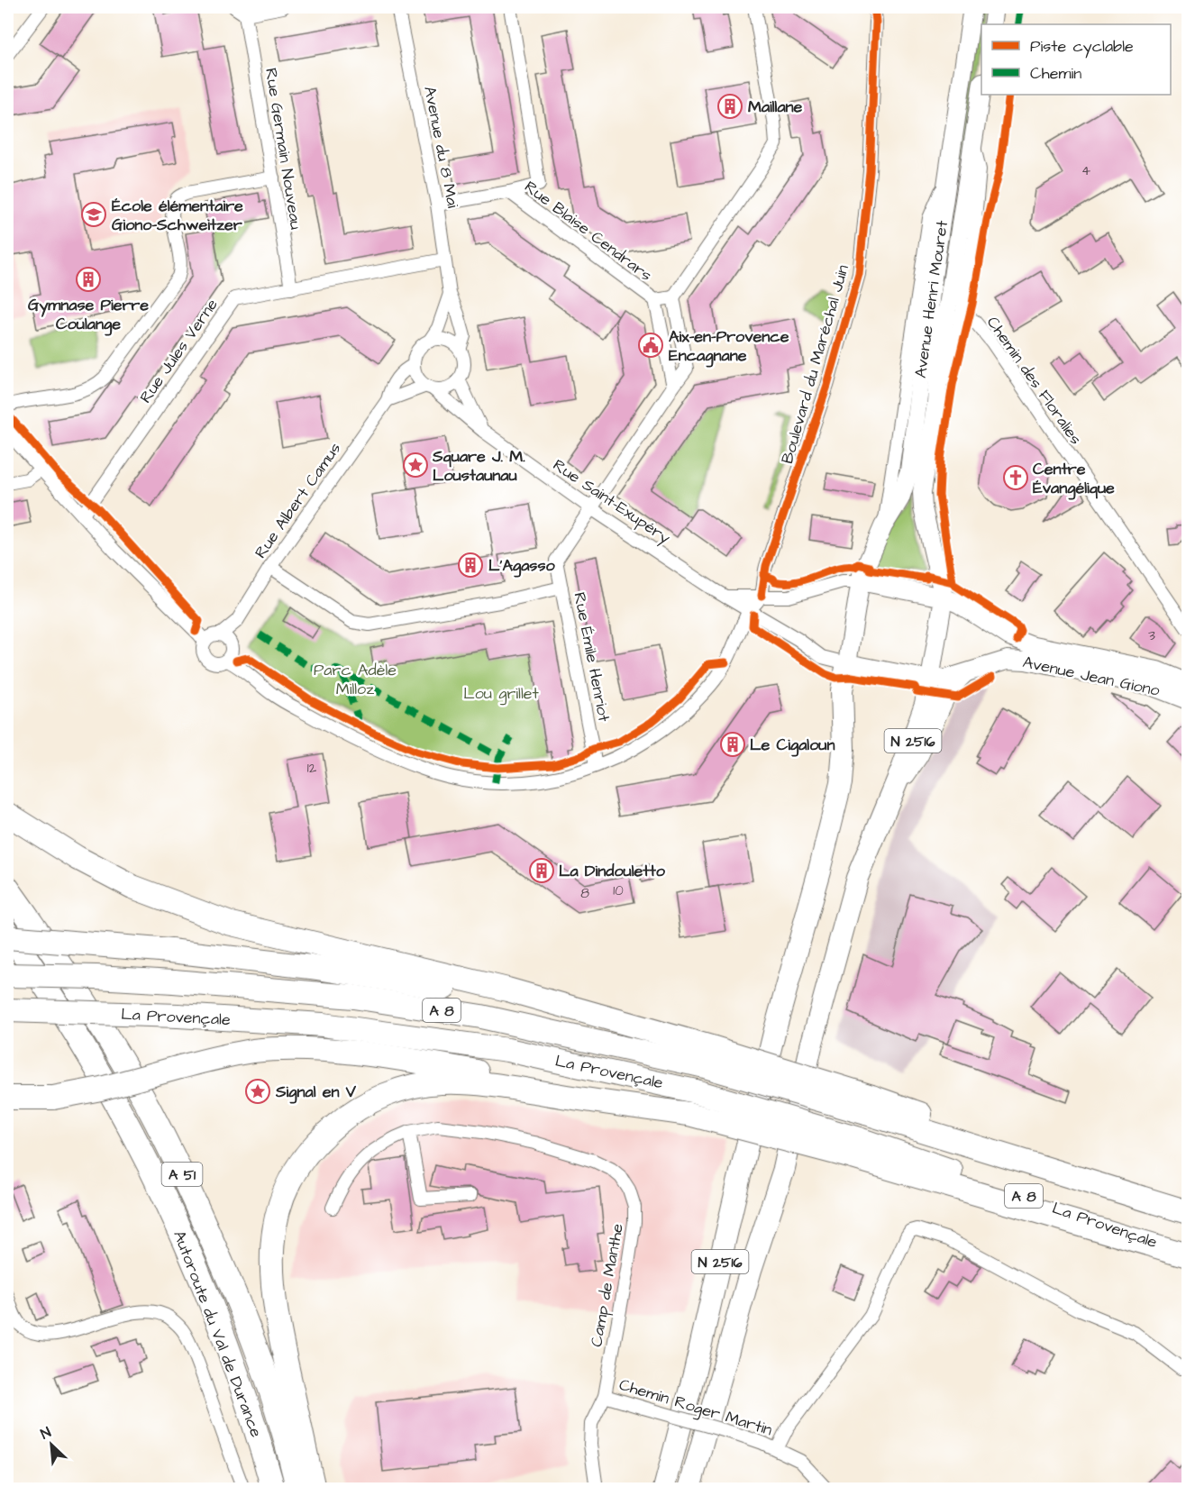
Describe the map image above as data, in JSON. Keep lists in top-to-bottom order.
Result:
{
  "streets": {
    "highway": [
      "N 2516",
      "A 8",
      "La Provençale",
      "A 51",
      "Autoroute du Val de Durance"
    ],
    "main road": ["Avenue Henri Mouret", "Avenue Jean Giono"],
    "street": [
      "Avenue du 8 Mai",
      "Rue Germain Nouveau",
      "Rue Blaise Cendrars",
      "Rue Jules Verne",
      "Boulevard du Maréchal Juin",
      "Chemin des Floralies",
      "Rue Albert Camus",
      "Rue Saint-Exupéry",
      "Rue Émile Henriot",
      "Camp de Manthe",
      "Chemin Roger Martin"
    ]
  },
  "crossings": [
    ["Avenue du 8 Mai", "Rue Blaise Cendrars"],
    ["Avenue du 8 Mai", "Rue Jules Verne"],
    ["Avenue du 8 Mai", "Rue Albert Camus"],
    ["Avenue du 8 Mai", "Rue Saint-Exupéry"],
    ["Rue Germain Nouveau", "Rue Jules Verne"],
    ["Avenue Henri Mouret", "Chemin des Floralies"],
    ["Avenue Henri Mouret", "Rue Saint-Exupéry"],
    ["Avenue Henri Mouret", "Avenue Jean Giono"],
    ["Avenue Henri Mouret", "N 2516"],
    ["Rue Albert Camus", "Rue Saint-Exupéry"],
    ["Rue Saint-Exupéry", "Rue Émile Henriot"],
    ["Rue Saint-Exupéry", "Avenue Jean Giono"],
    ["Rue Saint-Exupéry", "N 2516"],
    ["Avenue Jean Giono", "N 2516"],
    ["Camp de Manthe", "Chemin Roger Martin"]
  ],
  "parks": ["Parc Adèle Milloz", "Lou grillet"],
  "places": {
    "building": [
      "Maillane",
      "Gymnase Pierre Coulange",
      "L’Agasso",
      "Le Cigaloun",
      "La Dindouletto"
    ],
    "school or university": ["École élémentaire Giono-Schweitzer"],
    "public building": ["Aix-en-Provence Encagnane"],
    "place": ["Square J. M. Loustaunau", "Signal en V"],
    "church": ["Centre Évangélique"]
  },
  "house_numbers": [
    "4",
    "3",
    "12",
    "10",
    "8"
  ],
  "legend": ["Piste cyclable", "Chemin"],
  "north": "top left"
}
